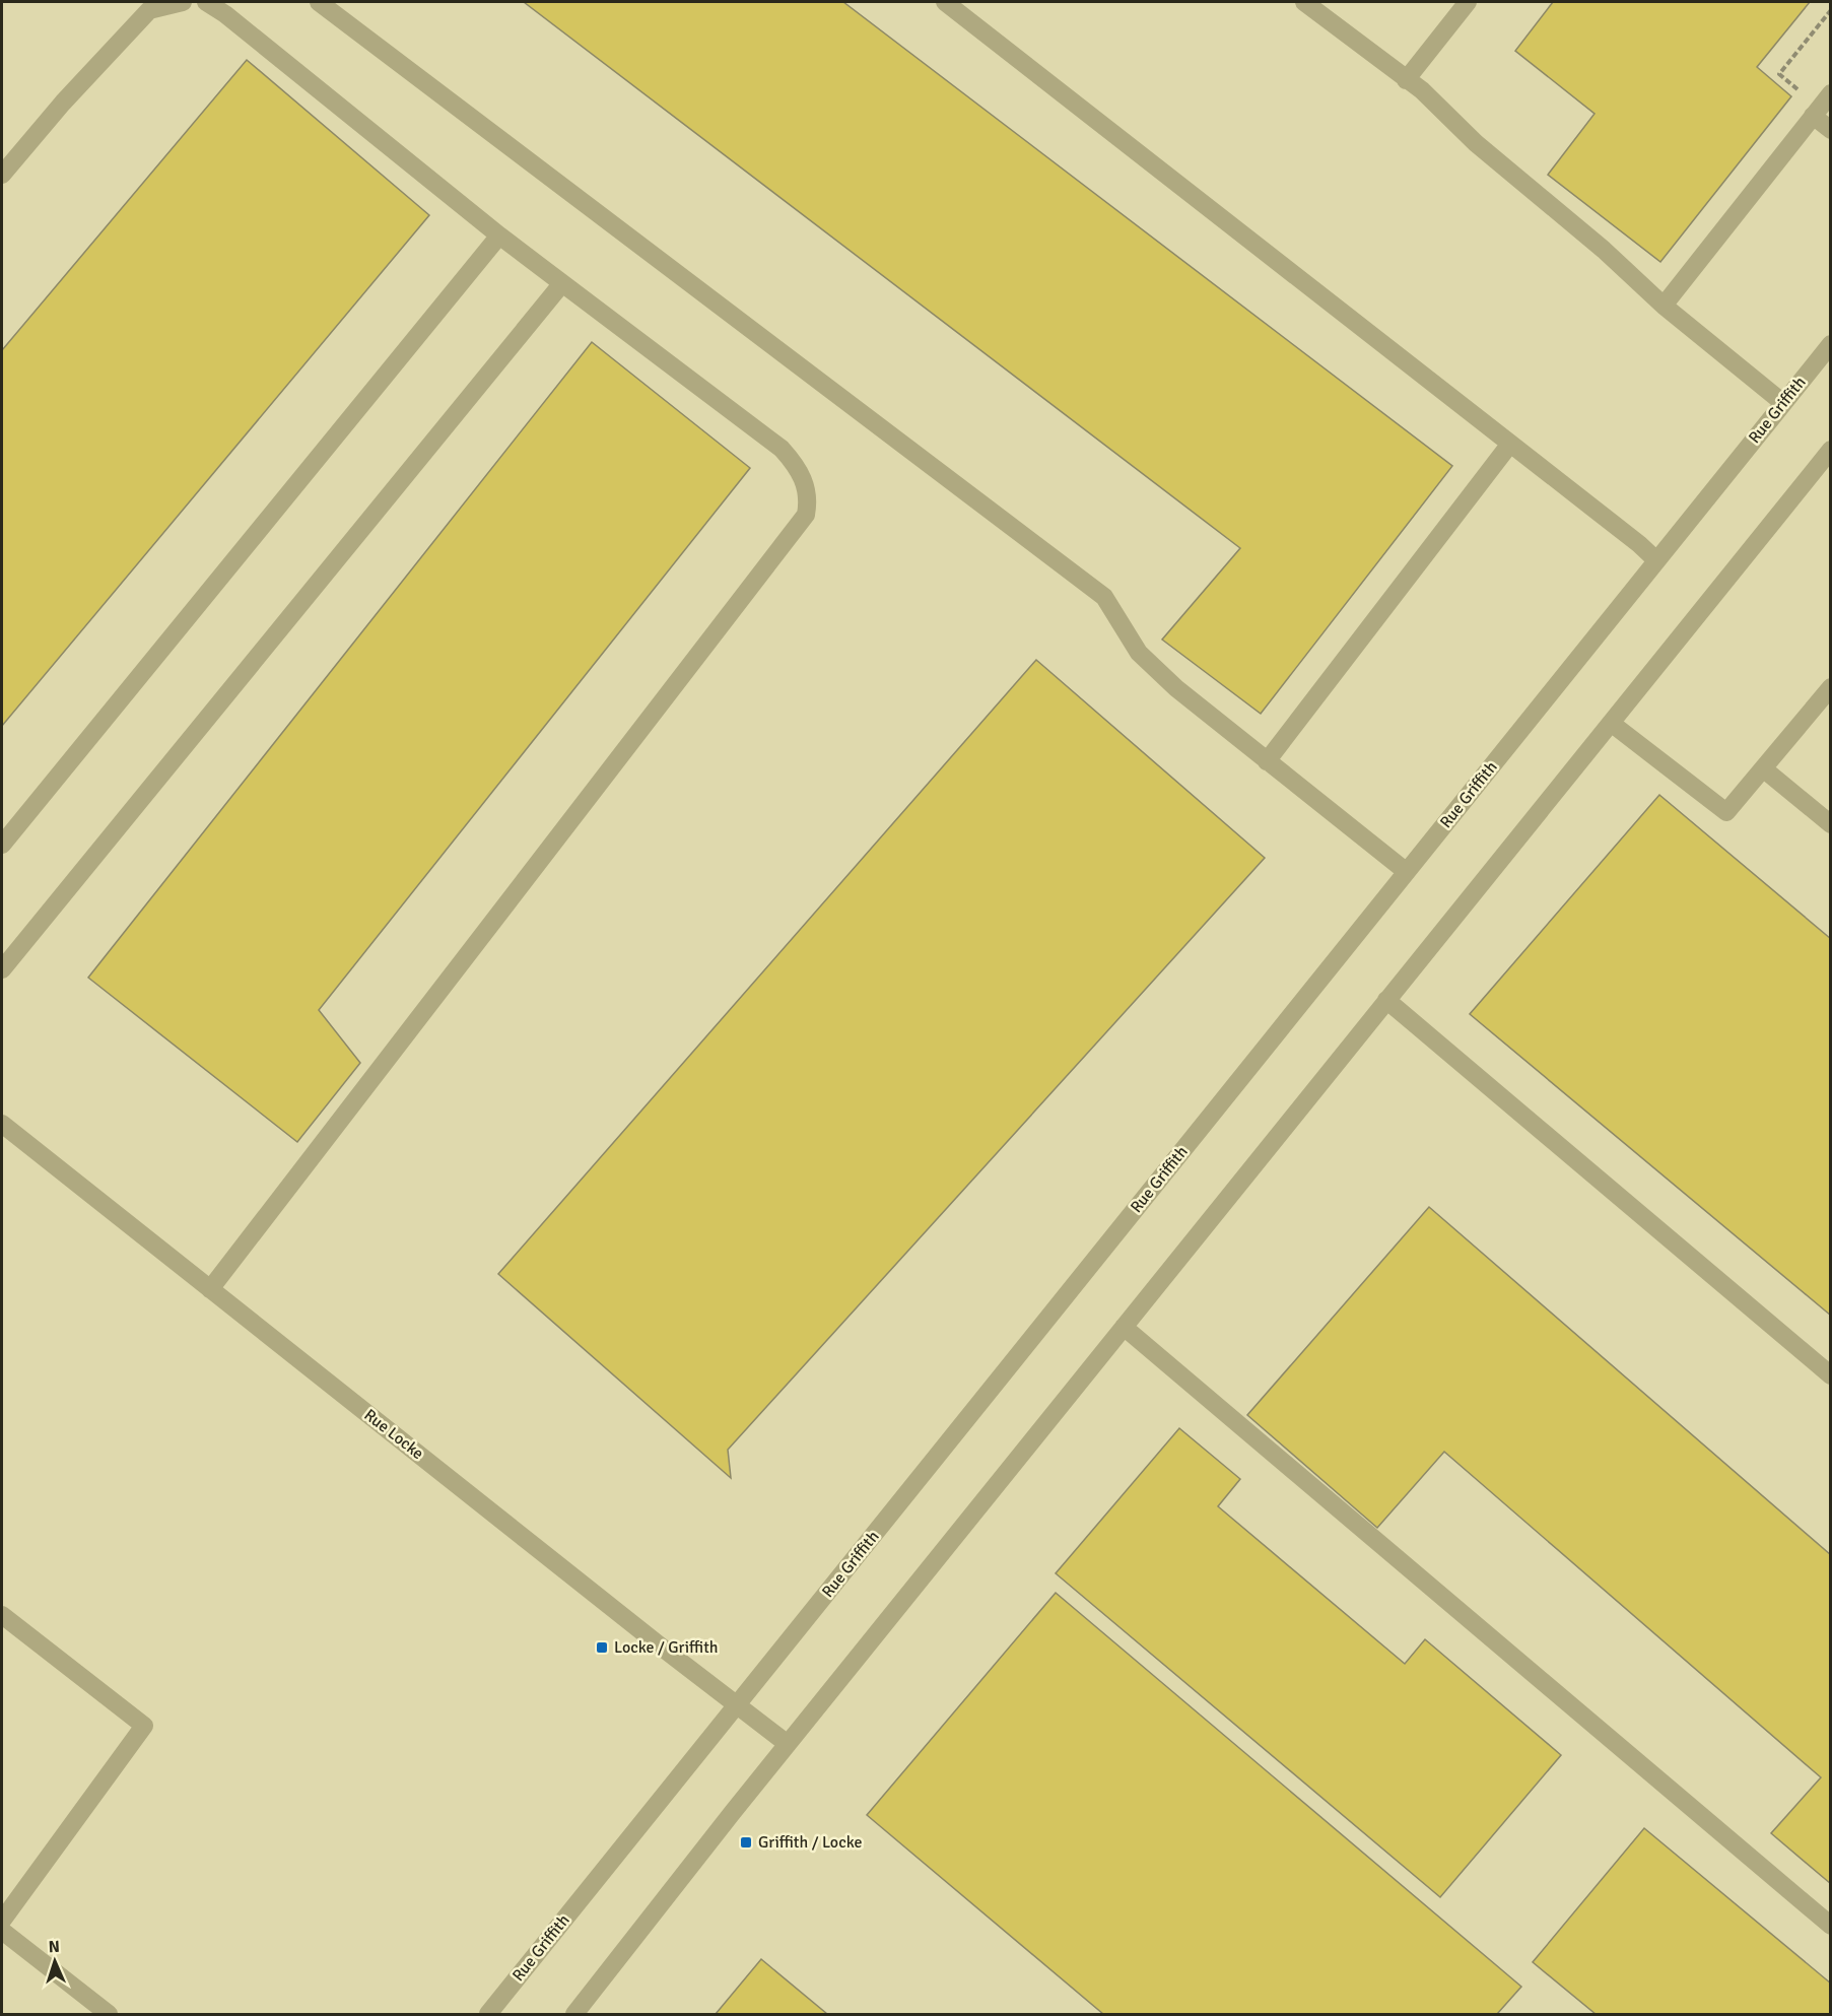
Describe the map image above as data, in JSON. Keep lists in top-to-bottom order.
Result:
{
  "streets": {
    "street": ["Rue Griffith", "Rue Locke"]
  },
  "crossings": [
    ["Rue Griffith", "Rue Locke"]
  ],
  "places": {
    "transit": ["Locke / Griffith", "Griffith / Locke"]
  },
  "north": "top"
}
